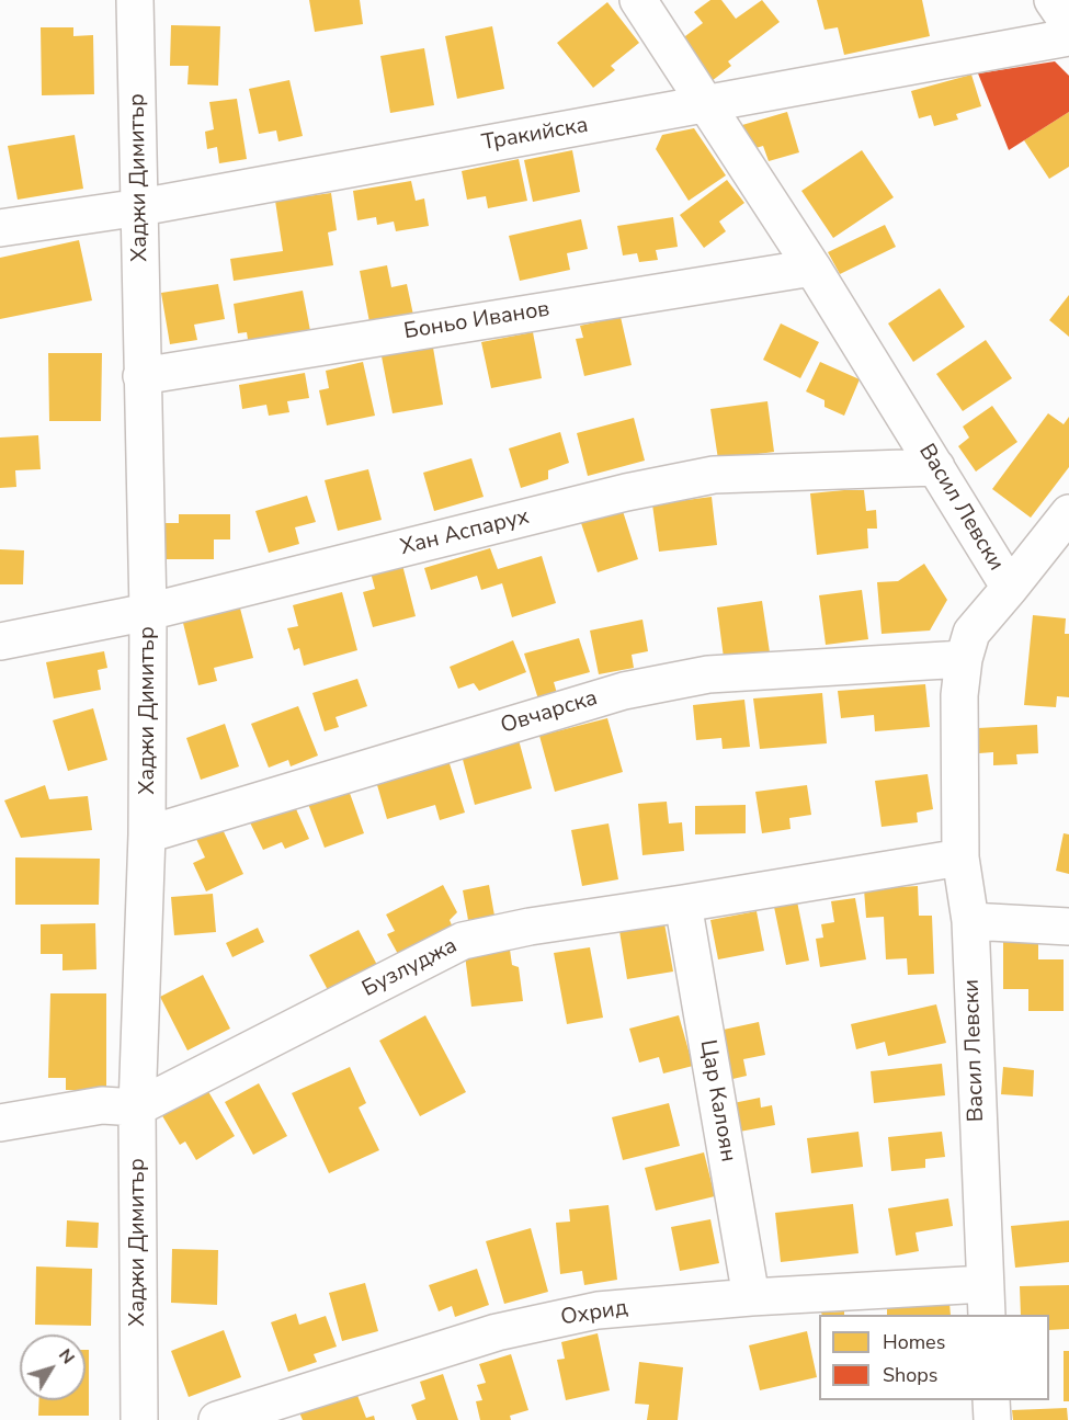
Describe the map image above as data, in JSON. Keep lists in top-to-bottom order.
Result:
{
  "streets": {
    "street": [
      "Тракийска",
      "Хаджи Димитър",
      "Боньо Иванов",
      "Васил Левски",
      "Хан Аспарух",
      "Овчарска",
      "Бузлуджа",
      "Цар Калоян",
      "Охрид"
    ]
  },
  "crossings": [
    ["Тракийска", "Хаджи Димитър"],
    ["Тракийска", "Васил Левски"],
    ["Хаджи Димитър", "Боньо Иванов"],
    ["Хаджи Димитър", "Хан Аспарух"],
    ["Хаджи Димитър", "Овчарска"],
    ["Хаджи Димитър", "Бузлуджа"],
    ["Боньо Иванов", "Васил Левски"],
    ["Васил Левски", "Хан Аспарух"],
    ["Васил Левски", "Овчарска"],
    ["Васил Левски", "Бузлуджа"],
    ["Васил Левски", "Охрид"],
    ["Бузлуджа", "Цар Калоян"],
    ["Цар Калоян", "Охрид"]
  ],
  "legend": ["Homes", "Shops"],
  "north": "top right"
}
